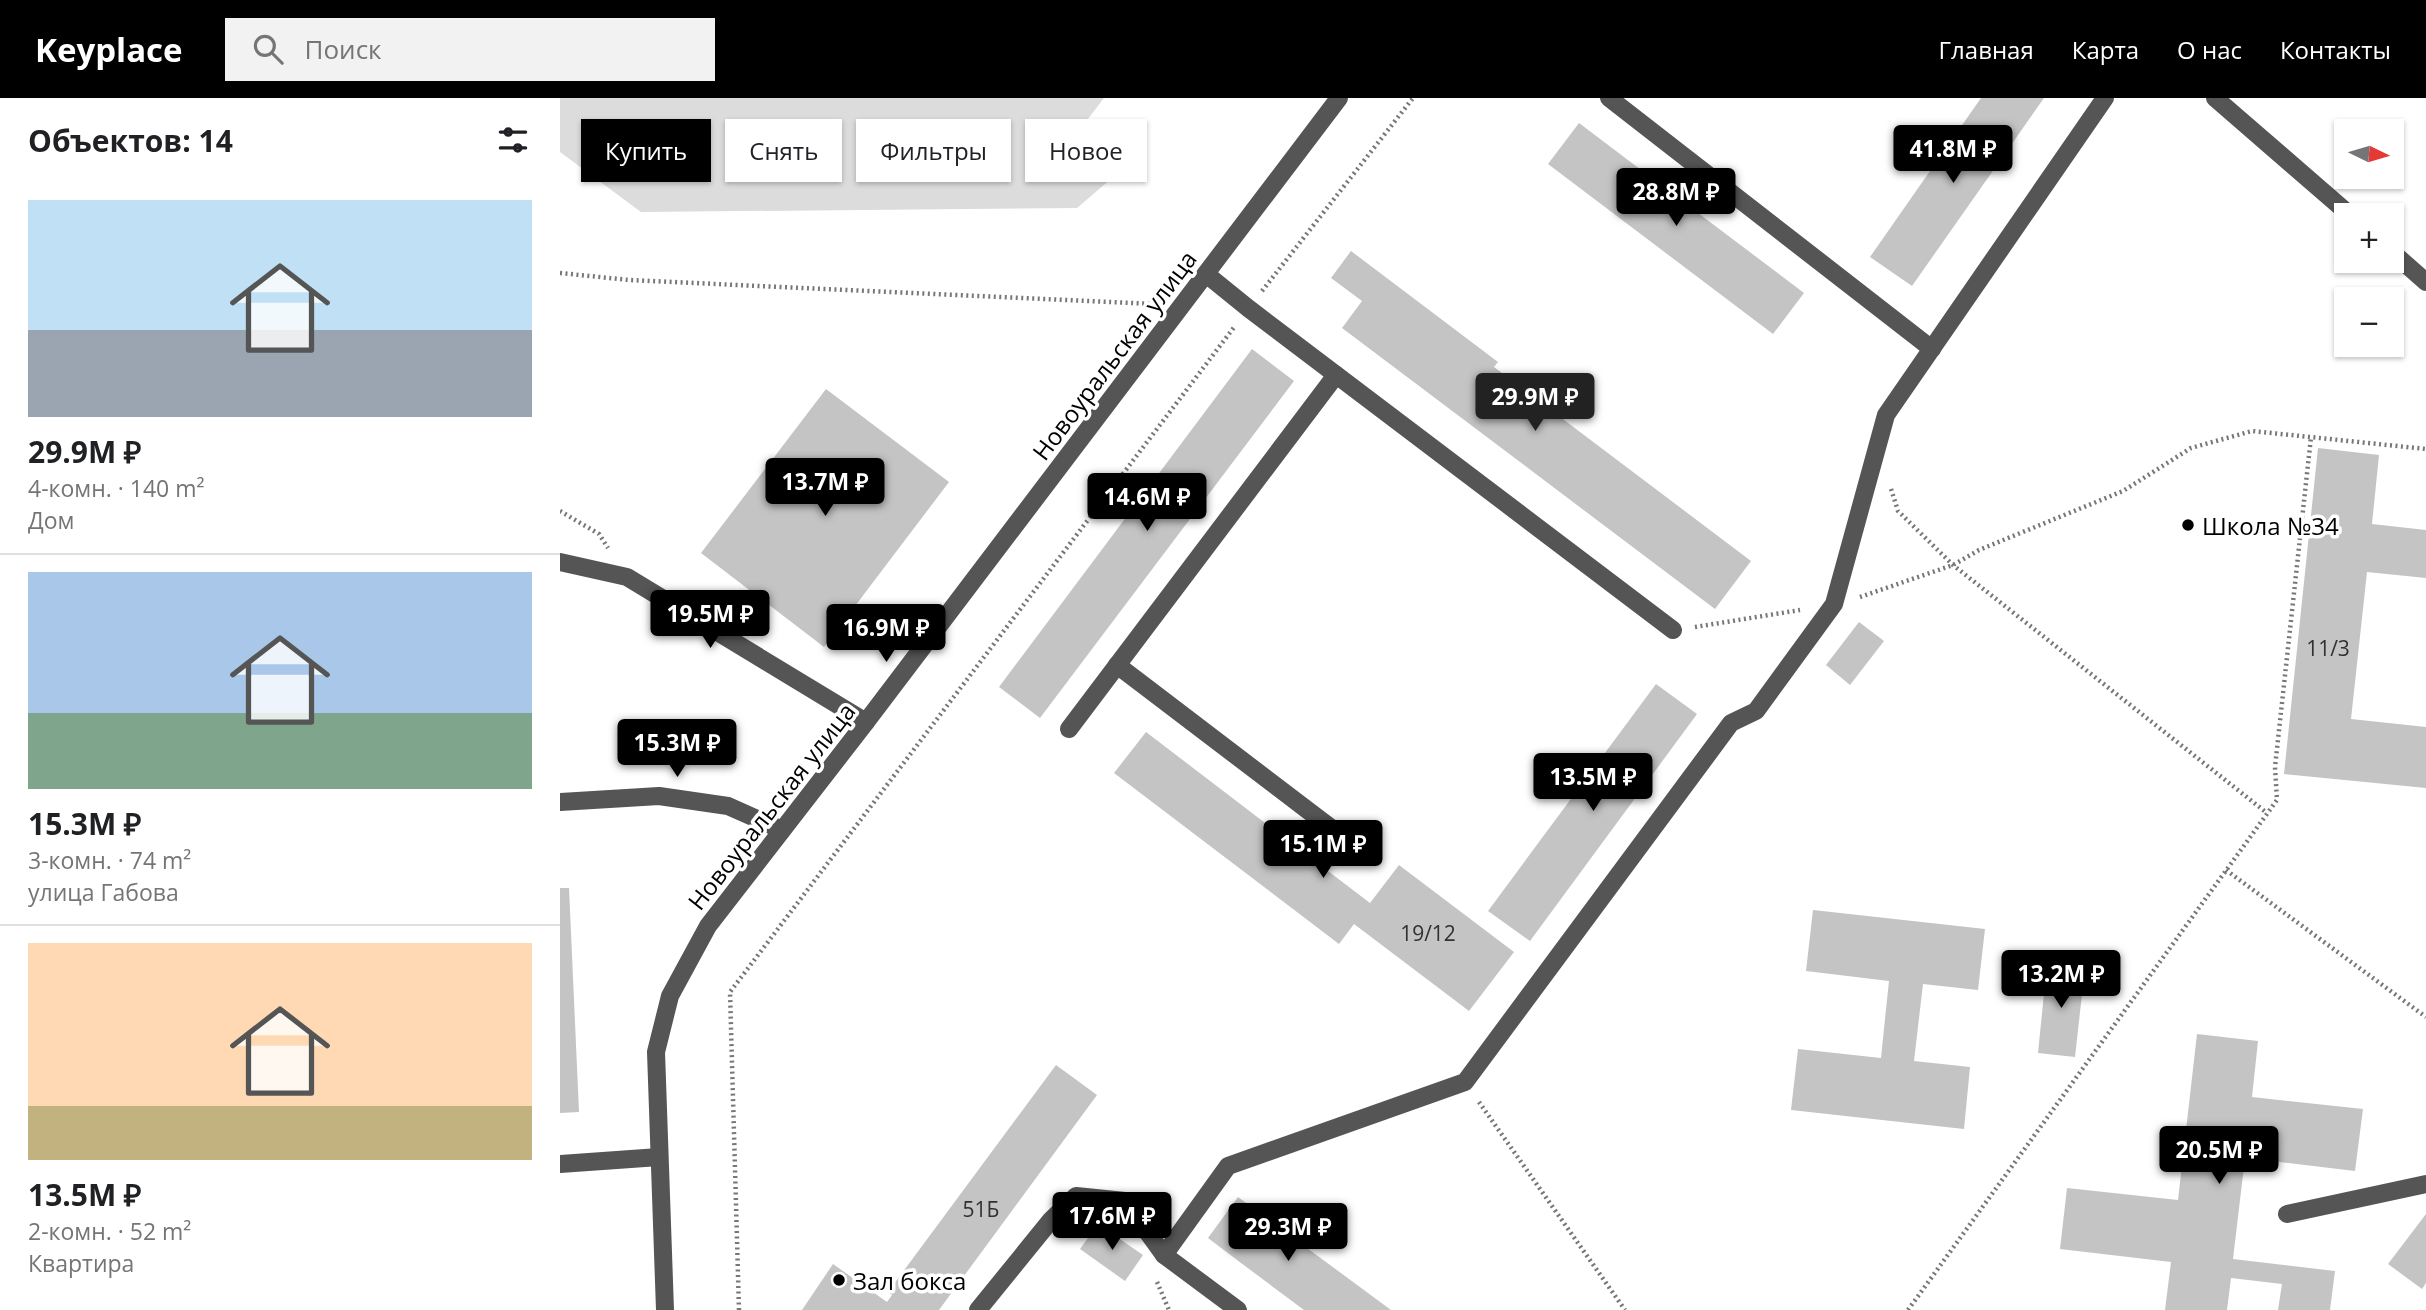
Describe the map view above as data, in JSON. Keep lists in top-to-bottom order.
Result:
{
  "streets": {
    "street": ["Новоуральская улица"]
  },
  "places": ["Школа №34", "Зал бокса"],
  "house_numbers": ["11/3", "19/12", "51Б"],
  "north": "right",
  "page": {
    "header": "Keyplace",
    "search": "Поиск",
    "nav": [
      "Главная",
      "Карта",
      "О нас",
      "Контакты"
    ],
    "heading": "Объектов: 14",
    "map_buttons": ["+", "−"],
    "chip": [
      "Купить",
      "Снять",
      "Фильтры",
      "Новое"
    ],
    "price": [
      "41.8M ₽",
      "28.8M ₽",
      "29.9M ₽",
      "13.7M ₽",
      "14.6M ₽",
      "19.5M ₽",
      "16.9M ₽",
      "15.3M ₽",
      "13.5M ₽",
      "15.1M ₽",
      "13.2M ₽",
      "20.5M ₽",
      "17.6M ₽",
      "29.3M ₽"
    ],
    "list": [
      {
        "name": "29.9M ₽",
        "note": "4-комн. · 140 m² · Дом"
      },
      {
        "name": "15.3M ₽",
        "note": "3-комн. · 74 m² · улица Габова"
      },
      {
        "name": "13.5M ₽",
        "note": "2-комн. · 52 m² · Квартира"
      }
    ]
  }
}
